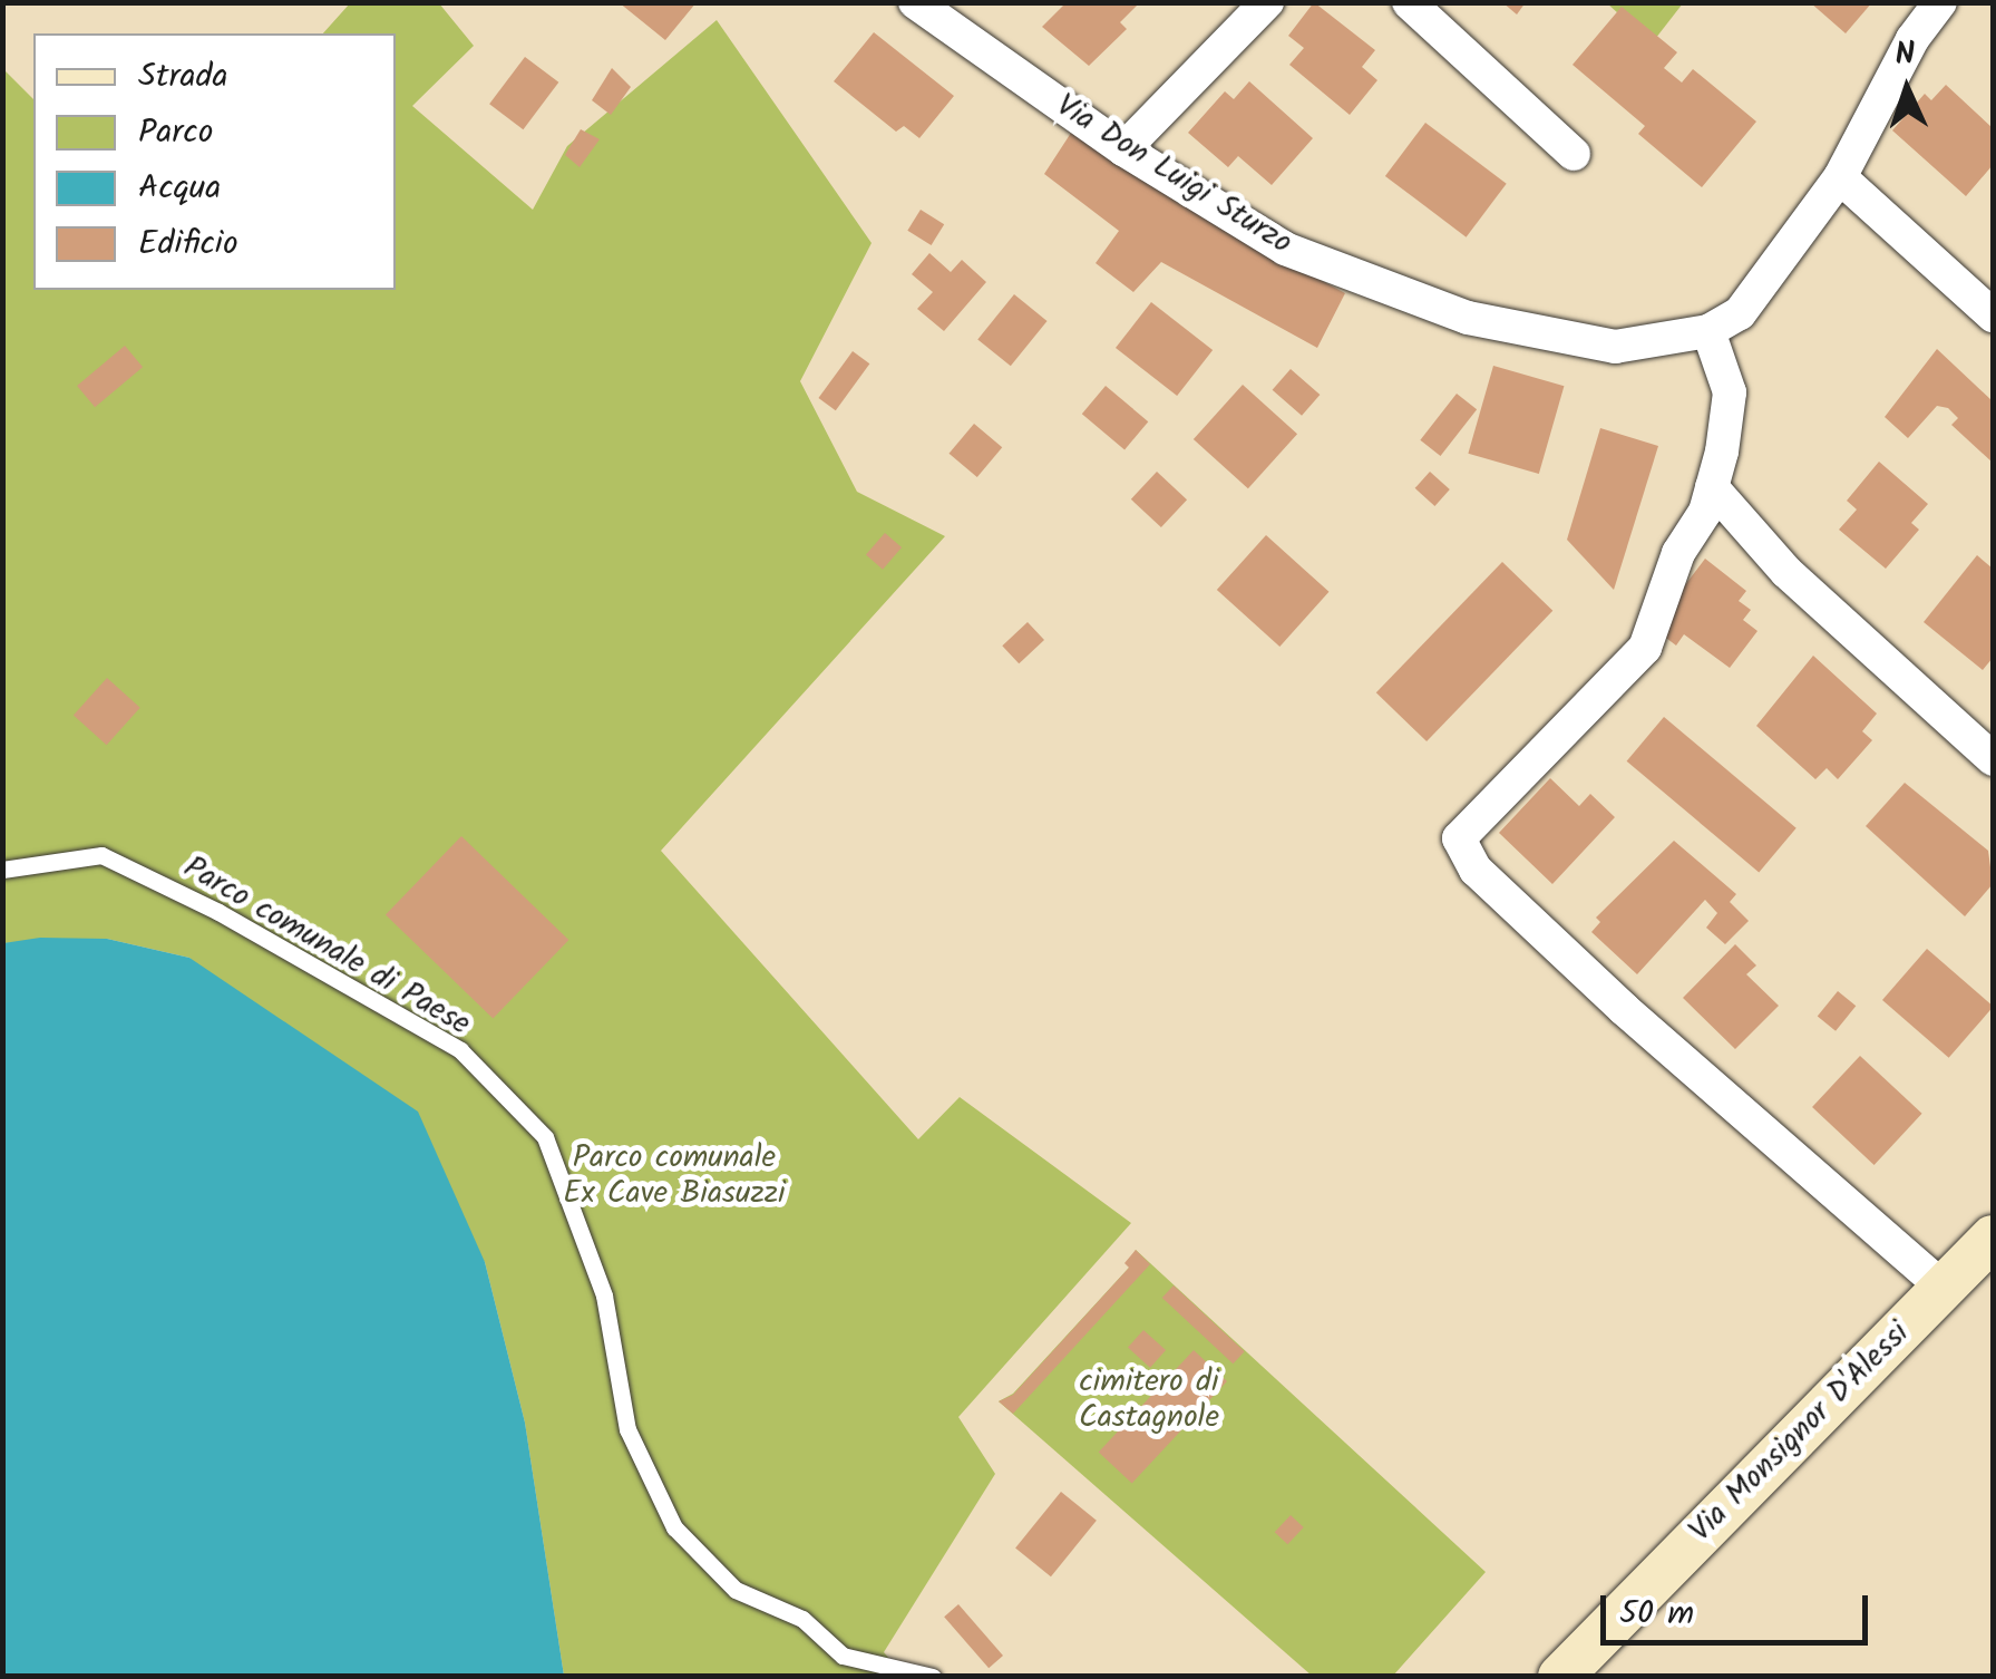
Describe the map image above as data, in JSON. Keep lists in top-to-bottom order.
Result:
{
  "streets": {
    "main road": ["Via Monsignor D'Alessi"],
    "street": ["Via Don Luigi Sturzo"],
    "lane": ["Parco comunale di Paese"]
  },
  "parks": ["Parco comunale Ex Cave Biasuzzi", "cimitero di Castagnole"],
  "legend": [
    "Strada",
    "Parco",
    "Acqua",
    "Edificio"
  ],
  "scale_bar": "50 m",
  "north": "top"
}
